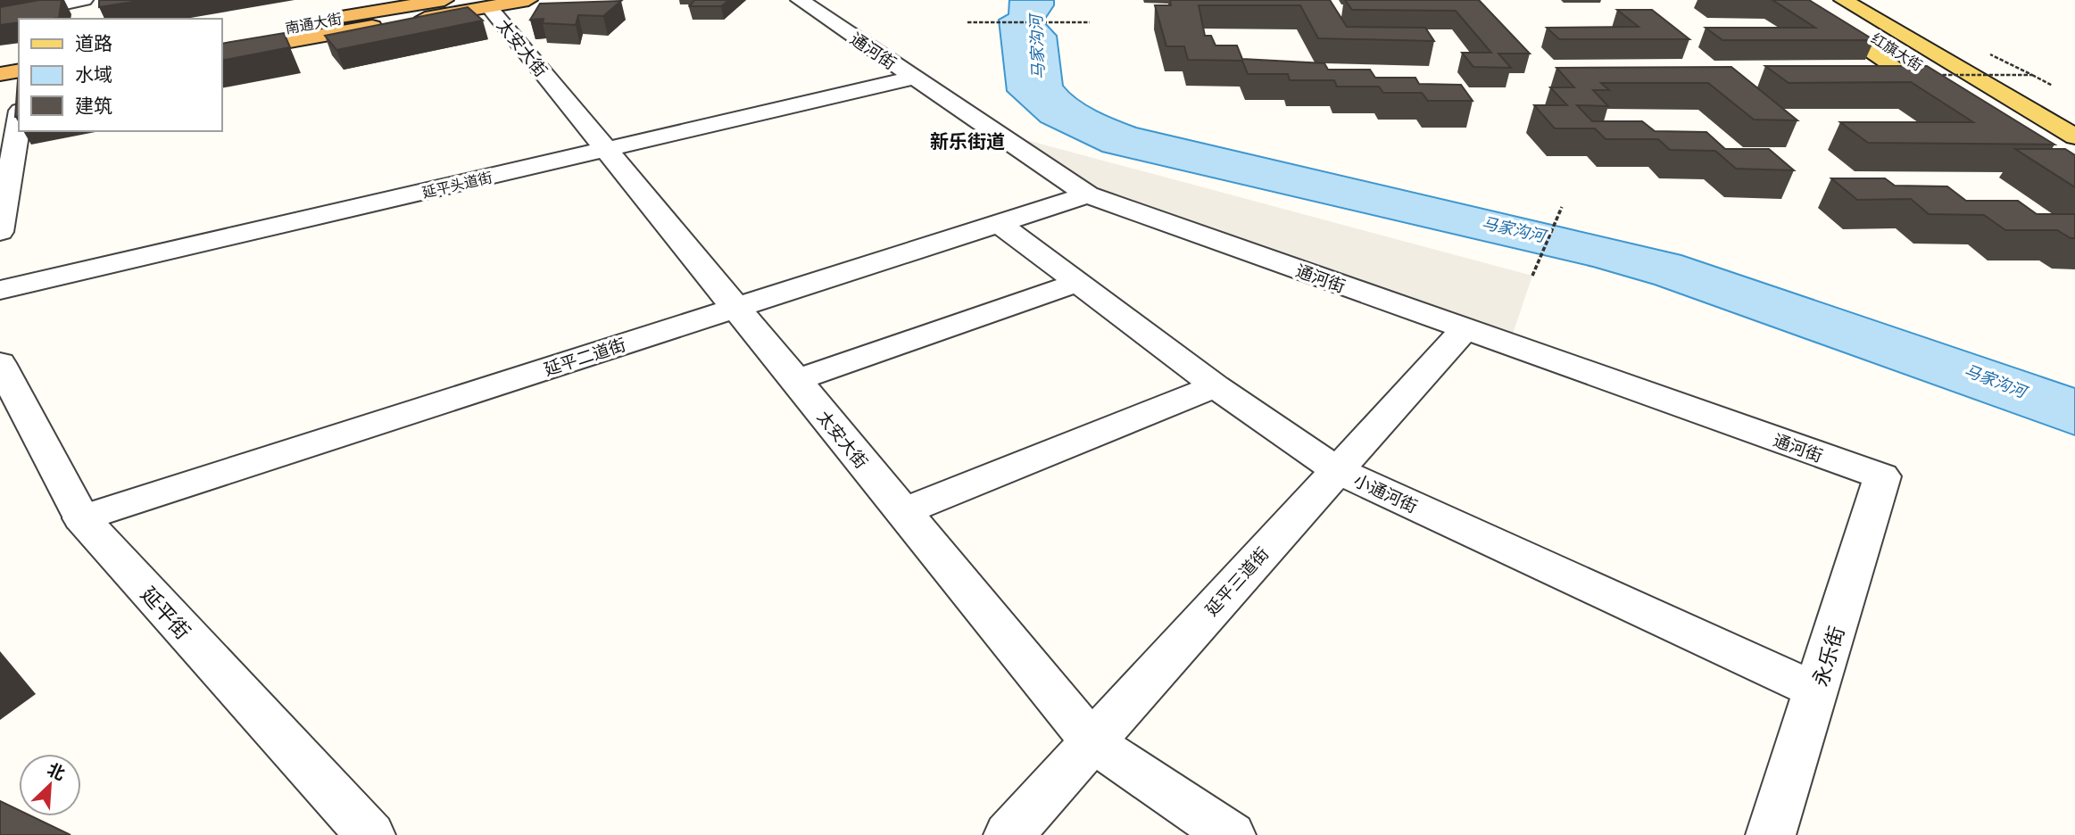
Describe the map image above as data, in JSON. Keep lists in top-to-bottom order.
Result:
{
  "streets": {
    "highway": ["南通大街"],
    "main road": ["红旗大街"],
    "street": [
      "太安大街",
      "通河街",
      "延平头道街",
      "延平二道街",
      "小通河街",
      "延平三道街",
      "延平街",
      "永乐街"
    ]
  },
  "crossings": [
    ["南通大街", "太安大街"],
    ["太安大街", "延平头道街"],
    ["太安大街", "延平二道街"],
    ["太安大街", "延平三道街"],
    ["通河街", "延平头道街"],
    ["通河街", "延平二道街"],
    ["通河街", "延平三道街"],
    ["通河街", "永乐街"],
    ["延平二道街", "小通河街"],
    ["延平二道街", "延平街"],
    ["小通河街", "延平三道街"],
    ["小通河街", "永乐街"]
  ],
  "districts": ["新乐街道"],
  "water": ["马家沟河"],
  "legend": ["道路", "水域", "建筑"],
  "north": "top right"
}
